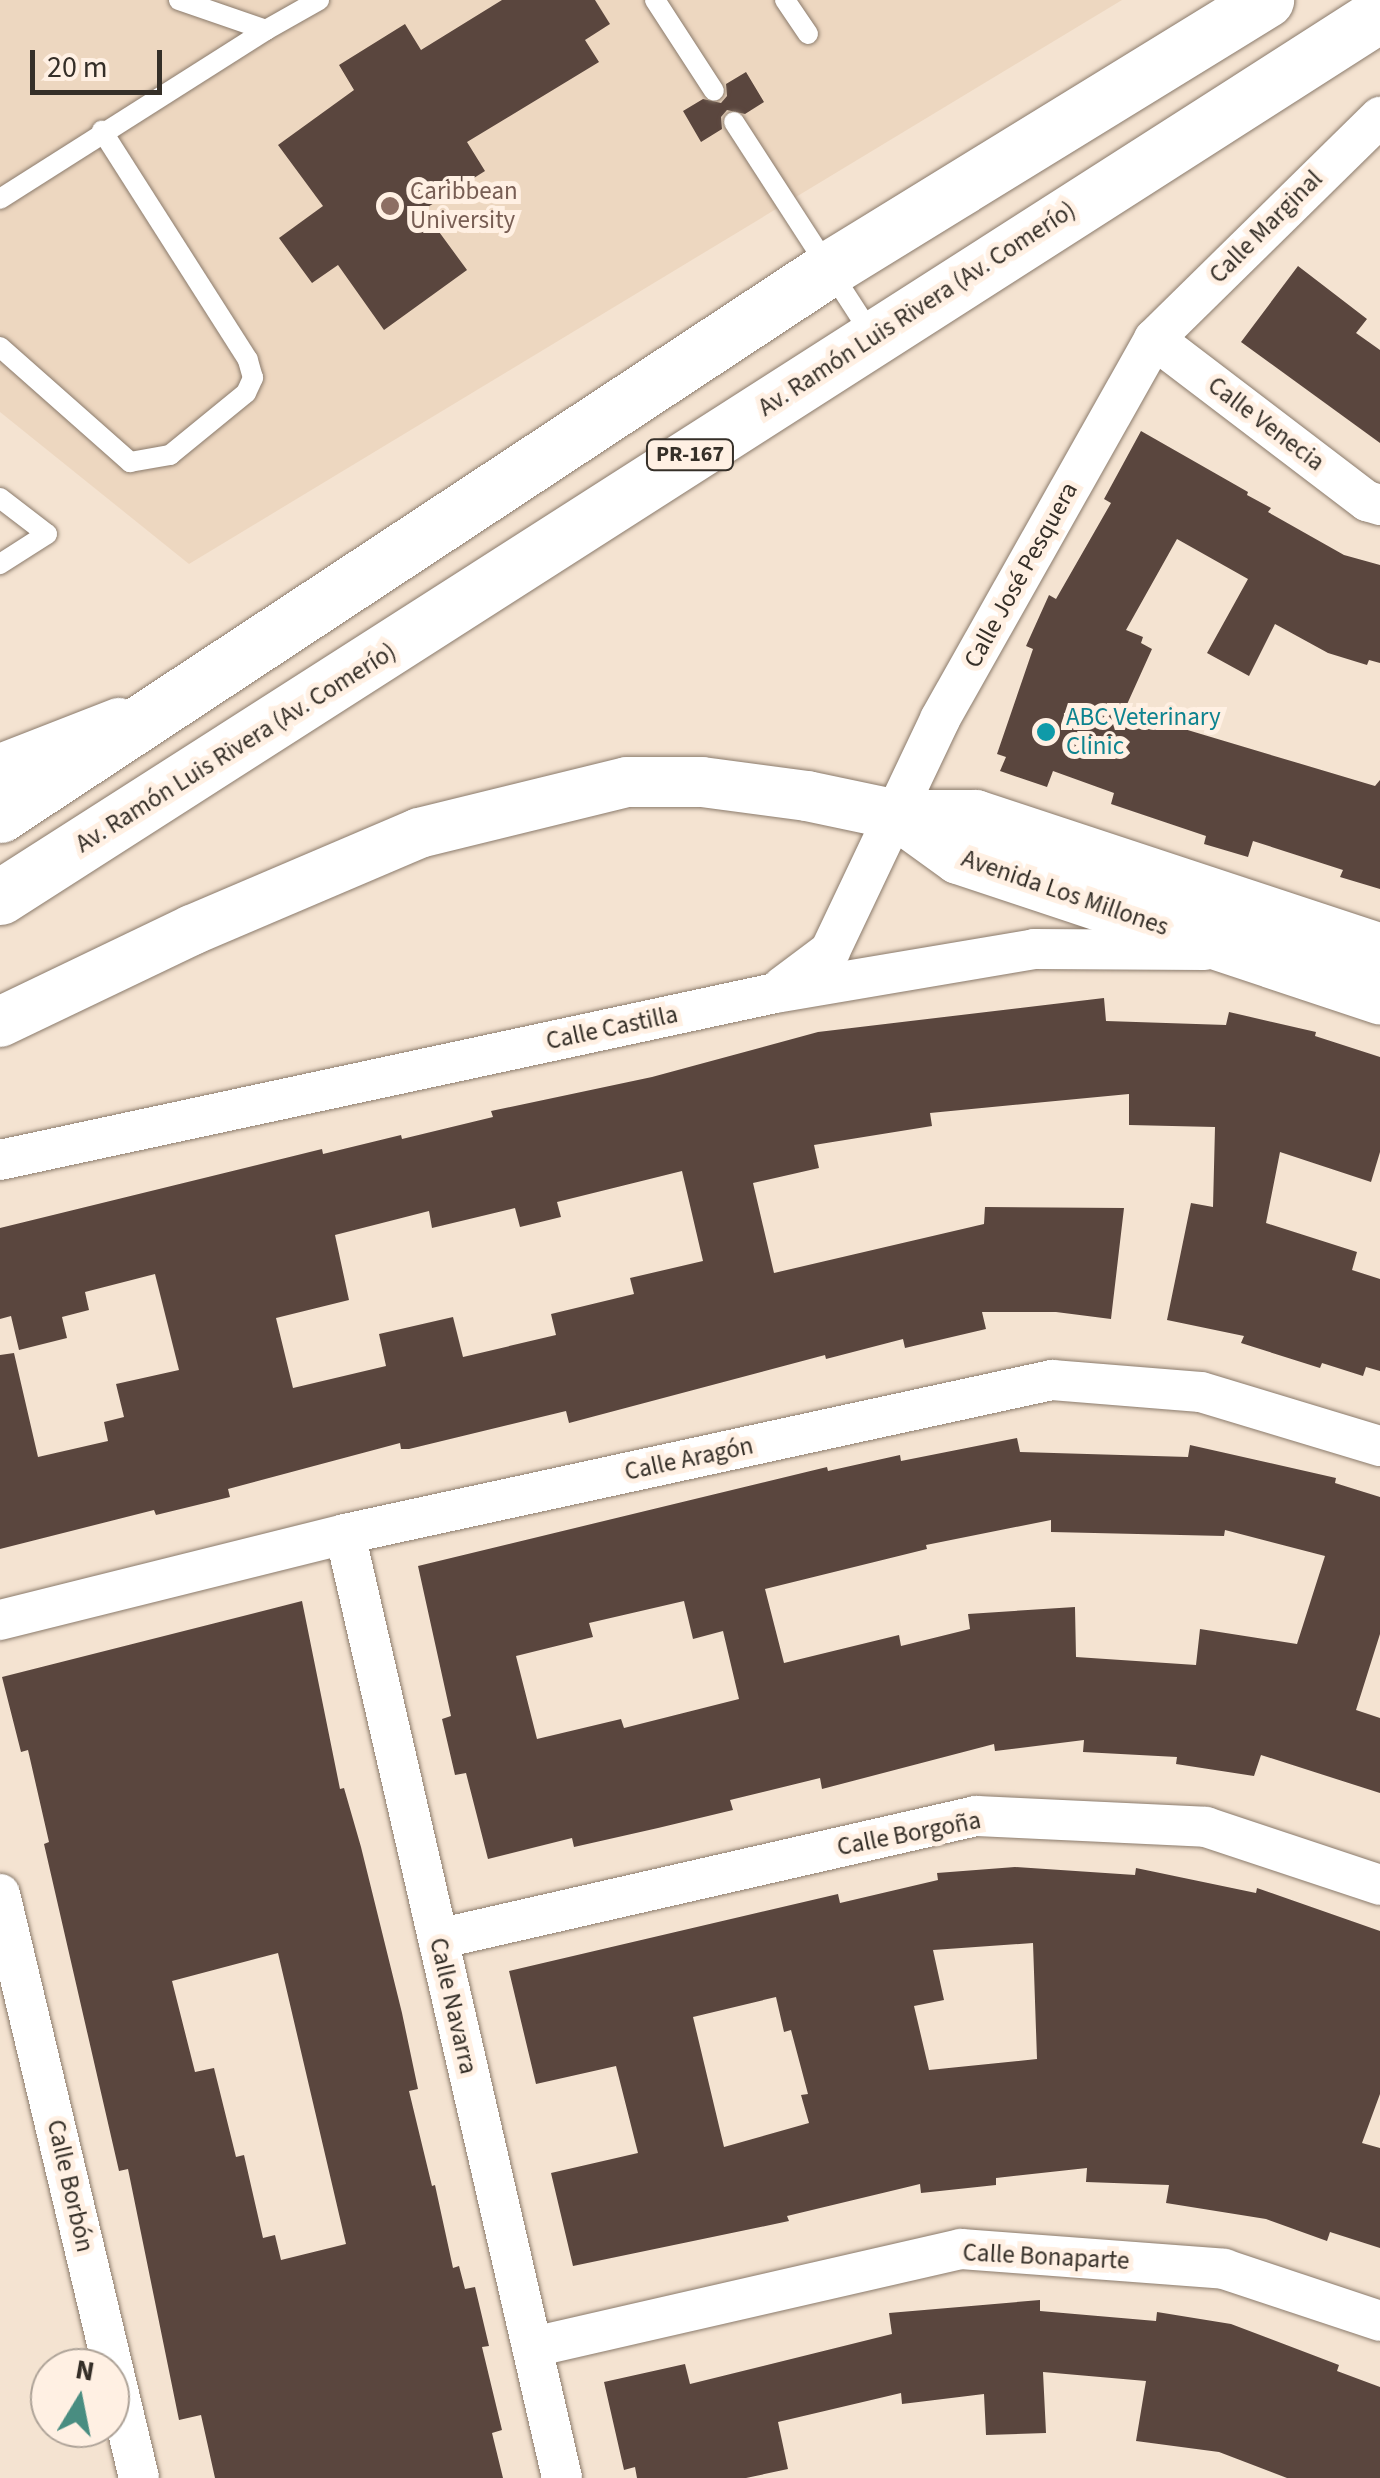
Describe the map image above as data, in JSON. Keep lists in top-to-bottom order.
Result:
{
  "streets": {
    "main road": ["Av. Ramón Luis Rivera (Av. Comerío)", "PR-167"],
    "street": [
      "Calle Marginal",
      "Calle Venecia",
      "Calle José Pesquera",
      "Avenida Los Millones",
      "Calle Castilla",
      "Calle Aragón",
      "Calle Borgoña",
      "Calle Navarra",
      "Calle Borbón",
      "Calle Bonaparte"
    ]
  },
  "crossings": [
    ["Calle Marginal", "Calle Venecia"],
    ["Calle Marginal", "Calle José Pesquera"],
    ["Calle Venecia", "Calle José Pesquera"],
    ["Calle José Pesquera", "Avenida Los Millones"],
    ["Calle José Pesquera", "Calle Castilla"],
    ["Avenida Los Millones", "Calle Castilla"],
    ["Calle Aragón", "Calle Navarra"],
    ["Calle Borgoña", "Calle Navarra"],
    ["Calle Navarra", "Calle Bonaparte"]
  ],
  "places": ["Caribbean University", "ABC Veterinary Clinic"],
  "scale_bar": "20 m",
  "north": "top"
}
